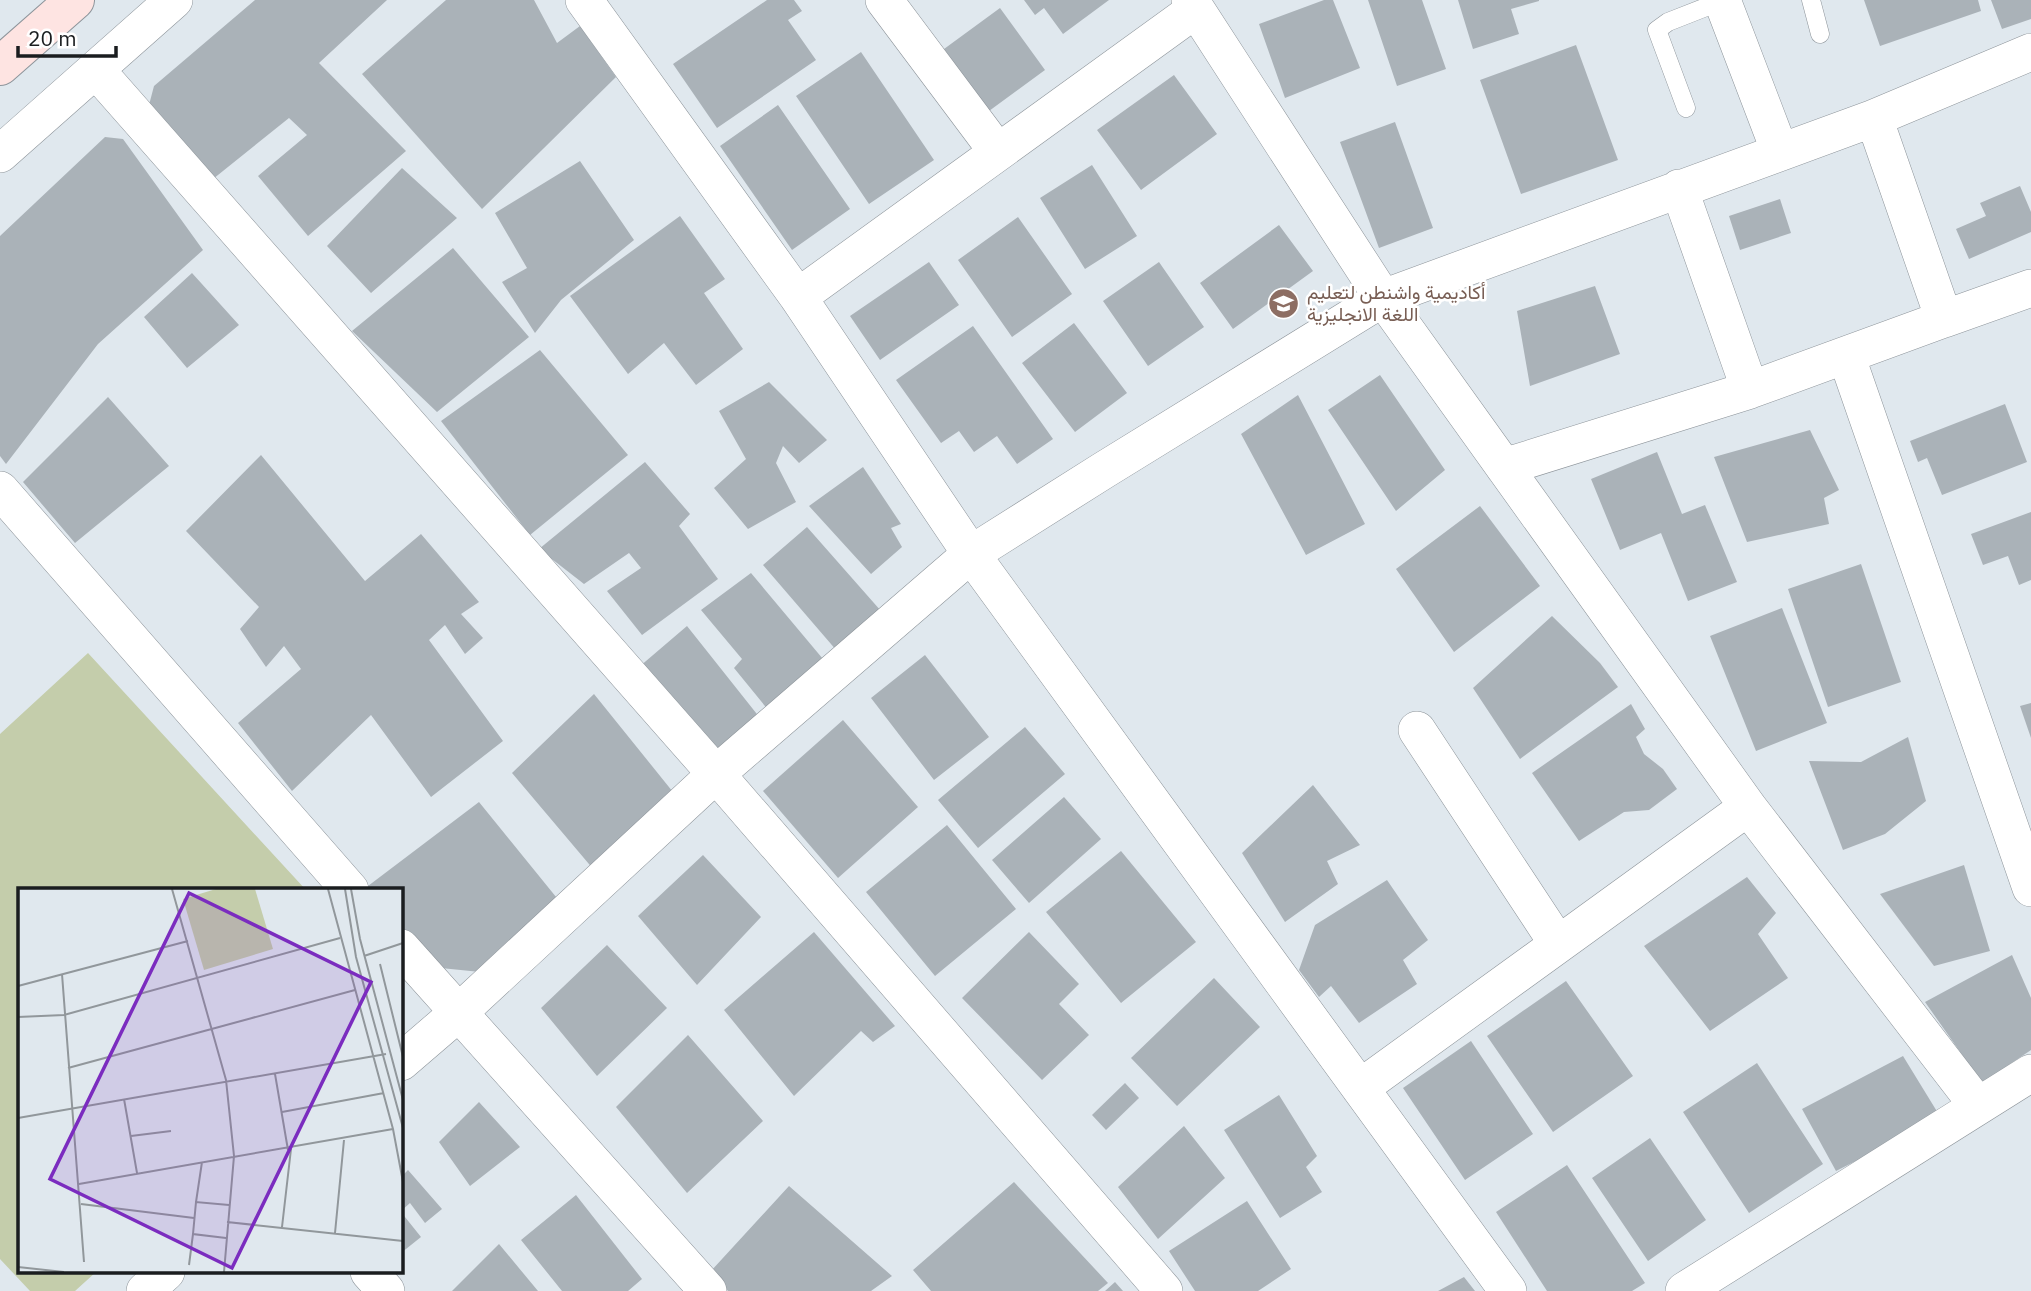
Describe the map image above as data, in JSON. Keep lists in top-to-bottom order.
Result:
{
  "places": {
    "school or university": ["أكاديمية واشنطن لتعليم اللغة الانجليزية"]
  },
  "scale_bar": "20 m"
}
